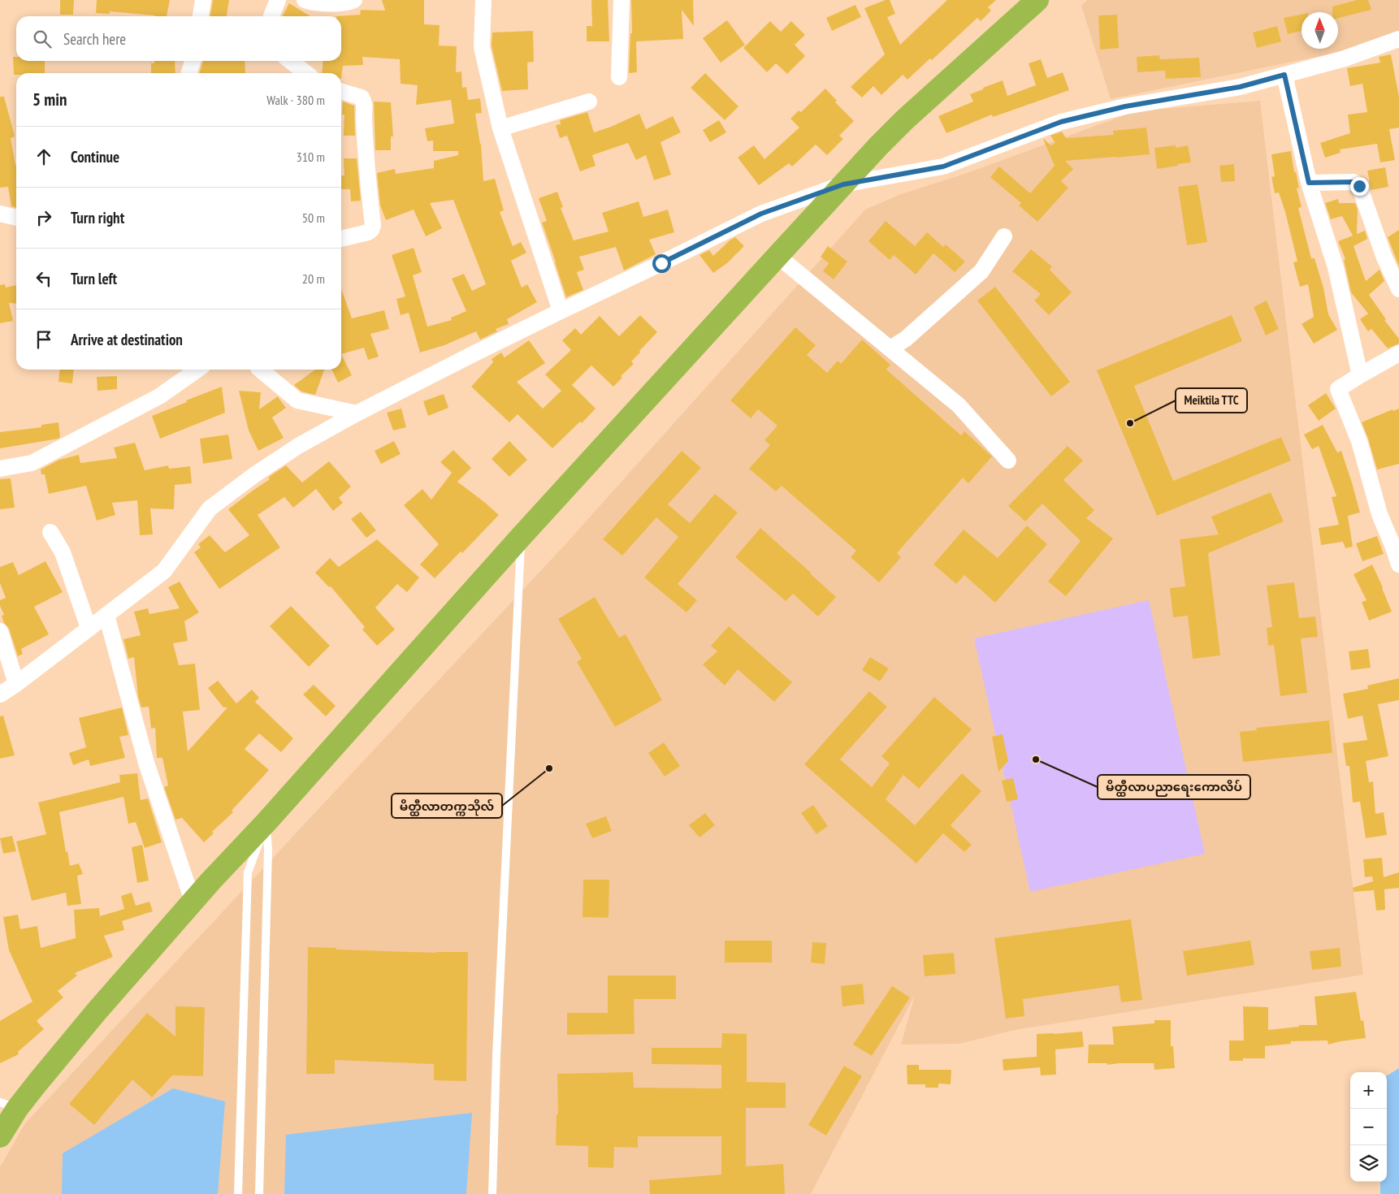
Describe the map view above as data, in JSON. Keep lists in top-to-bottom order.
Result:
{
  "places": ["Meiktila TTC", "မိတ္ထီလာပညာရေးကောလိပ်", "မိတ္ထီလာတက္ကသိုလ်"],
  "north": "top",
  "page": {
    "search": "Search here",
    "heading": ["5 min", "Walk · 380 m"],
    "list": [
      ["Continue", "310 m"],
      ["Turn right", "50 m"],
      ["Turn left", "20 m"],
      "Arrive at destination"
    ],
    "map_buttons": ["+", "−"]
  }
}
